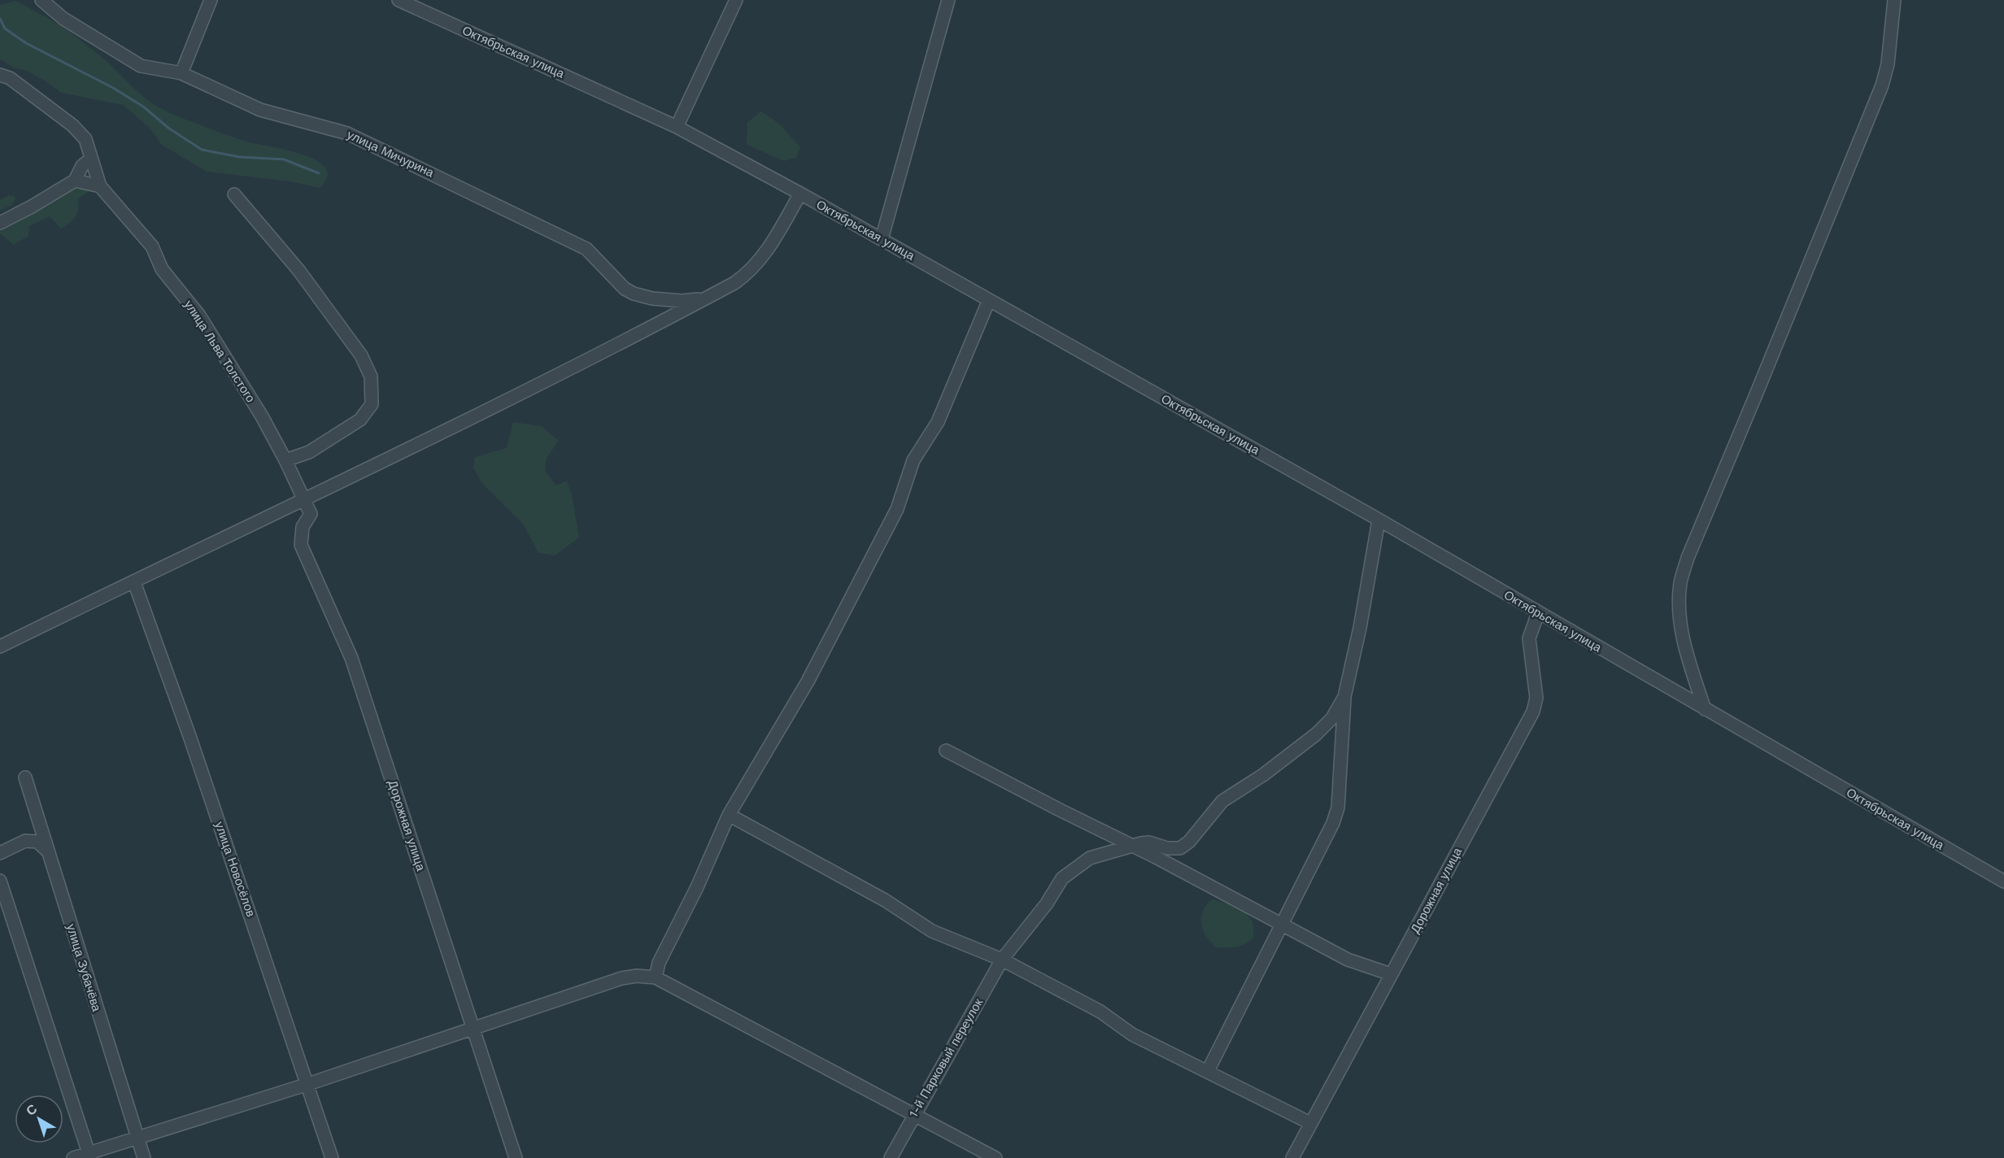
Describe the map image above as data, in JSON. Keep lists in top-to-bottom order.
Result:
{
  "streets": {
    "street": [
      "Октябрьская улица",
      "улица Мичурина",
      "улица Льва Толстого",
      "Дорожная улица",
      "улица Новосёлов",
      "улица Зубачёва",
      "1-й Парковый переулок"
    ]
  },
  "crossings": [
    ["Октябрьская улица", "Дорожная улица"],
    ["улица Льва Толстого", "Дорожная улица"]
  ],
  "north": "top left"
}
